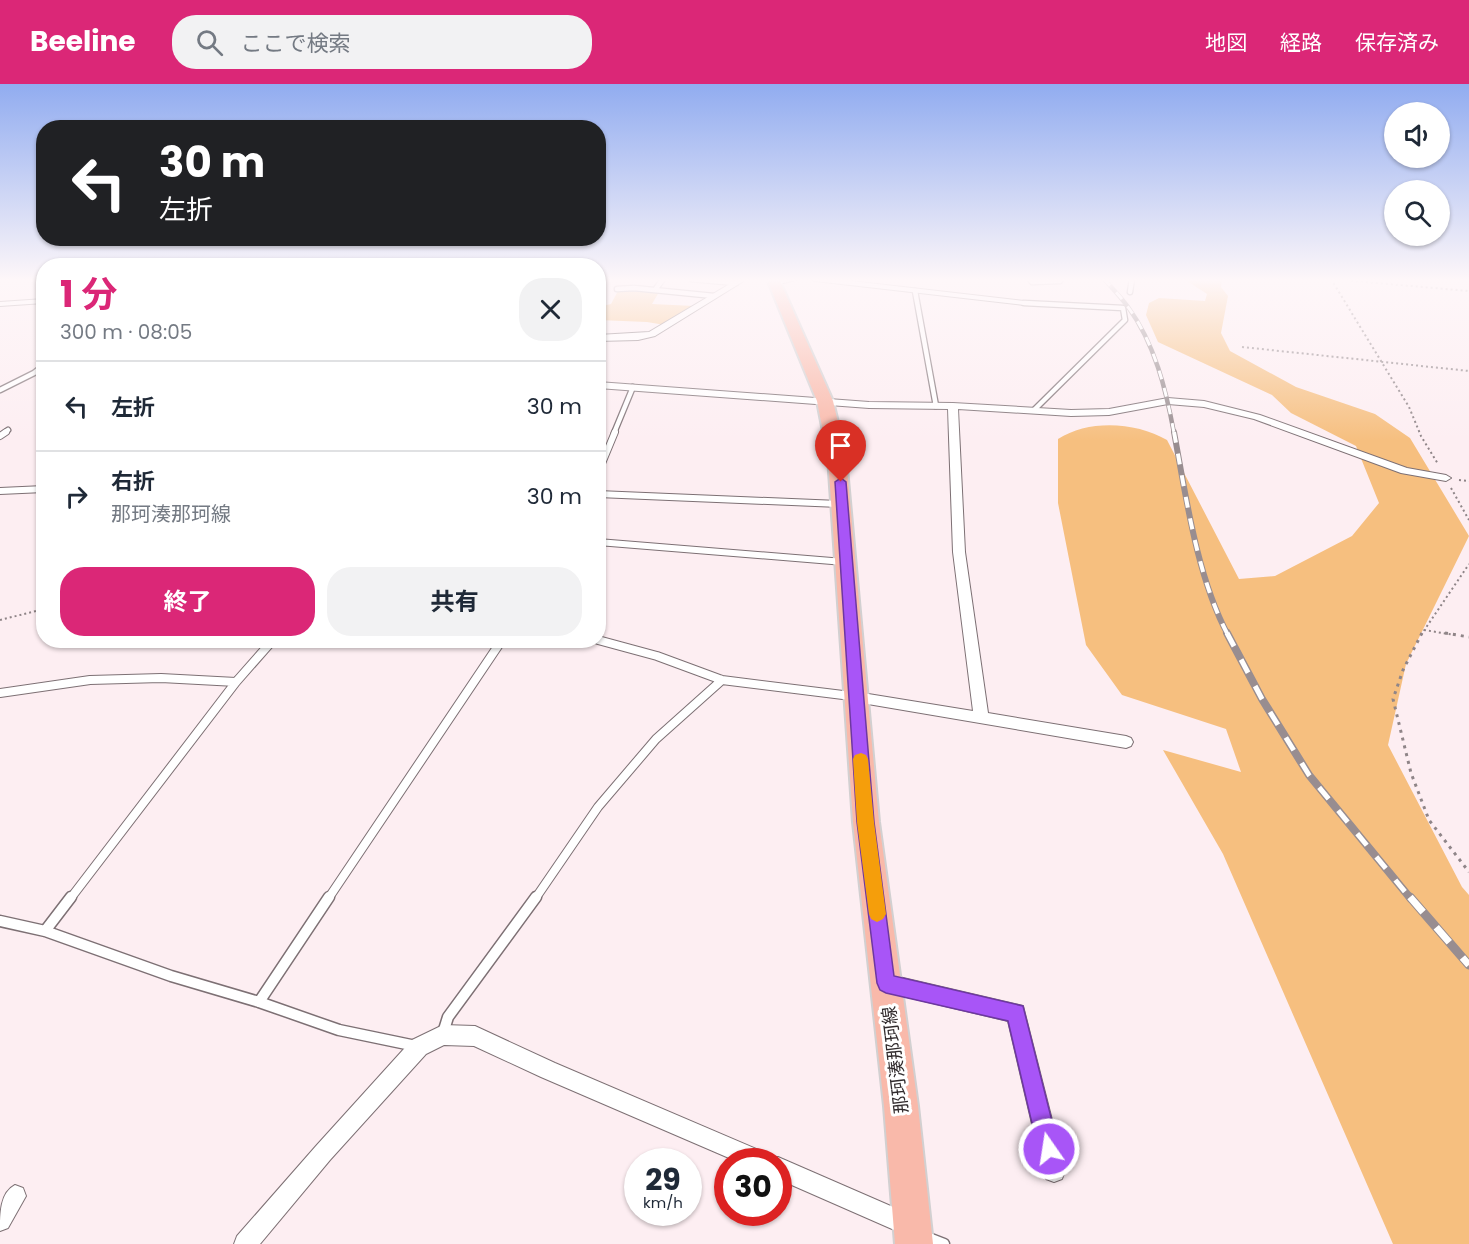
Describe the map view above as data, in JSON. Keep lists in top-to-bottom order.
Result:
{
  "streets": {
    "main road": ["那珂湊那珂線"]
  },
  "page": {
    "header": "Beeline",
    "search": "ここで検索",
    "nav": ["地図", "経路", "保存済み"],
    "turn": ["30 m", "左折"],
    "heading": ["1 分", "300 m · 08:05"],
    "list": [
      {
        "name": "左折",
        "value": "30 m"
      },
      {
        "name": "右折",
        "note": "那珂湊那珂線",
        "value": "30 m"
      }
    ],
    "buttons": ["終了", "共有"],
    "speed": "29 km/h",
    "limit": "30"
  }
}
